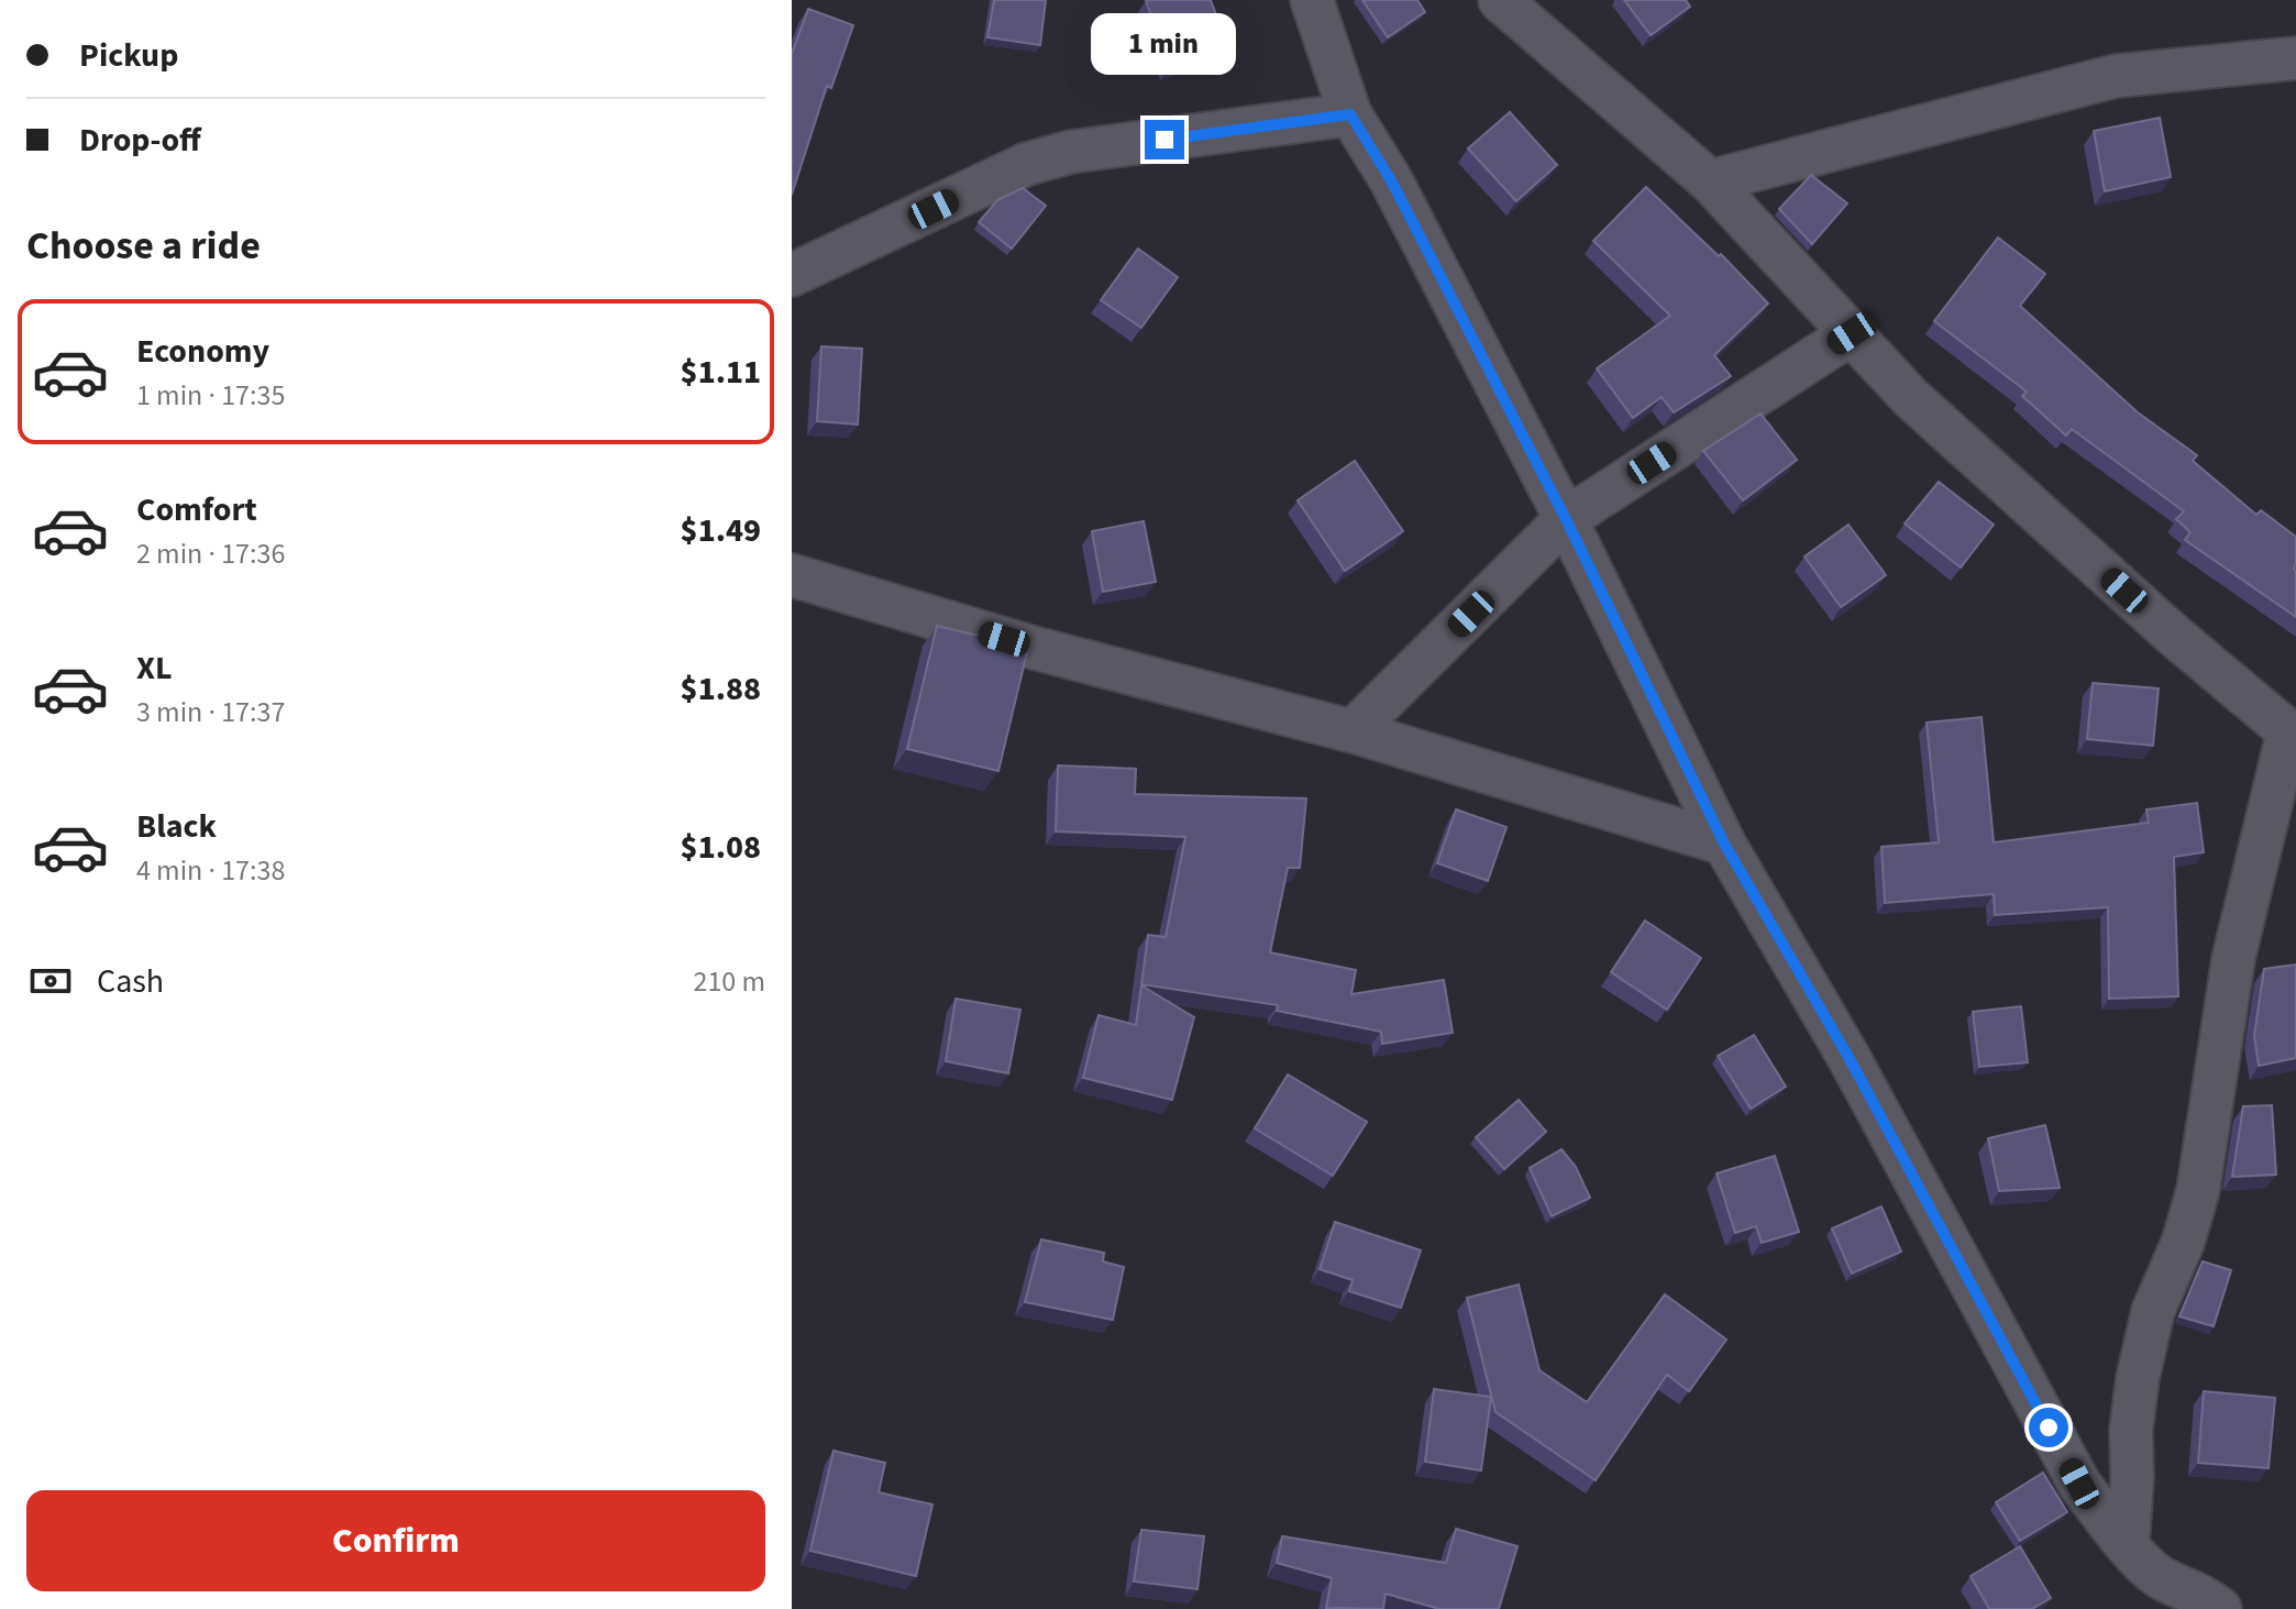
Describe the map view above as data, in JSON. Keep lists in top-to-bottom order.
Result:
{
  "page": {
    "banner": ["Pickup", "Drop-off"],
    "bubble": "1 min",
    "heading": "Choose a ride",
    "list": [
      {
        "name": "Economy",
        "note": "1 min · 17:35",
        "value": "$1.11"
      },
      {
        "name": "Comfort",
        "note": "2 min · 17:36",
        "value": "$1.49"
      },
      {
        "name": "XL",
        "note": "3 min · 17:37",
        "value": "$1.88"
      },
      {
        "name": "Black",
        "note": "4 min · 17:38",
        "value": "$1.08"
      }
    ],
    "pay": ["Cash", "210 m"],
    "buttons": "Confirm"
  }
}
